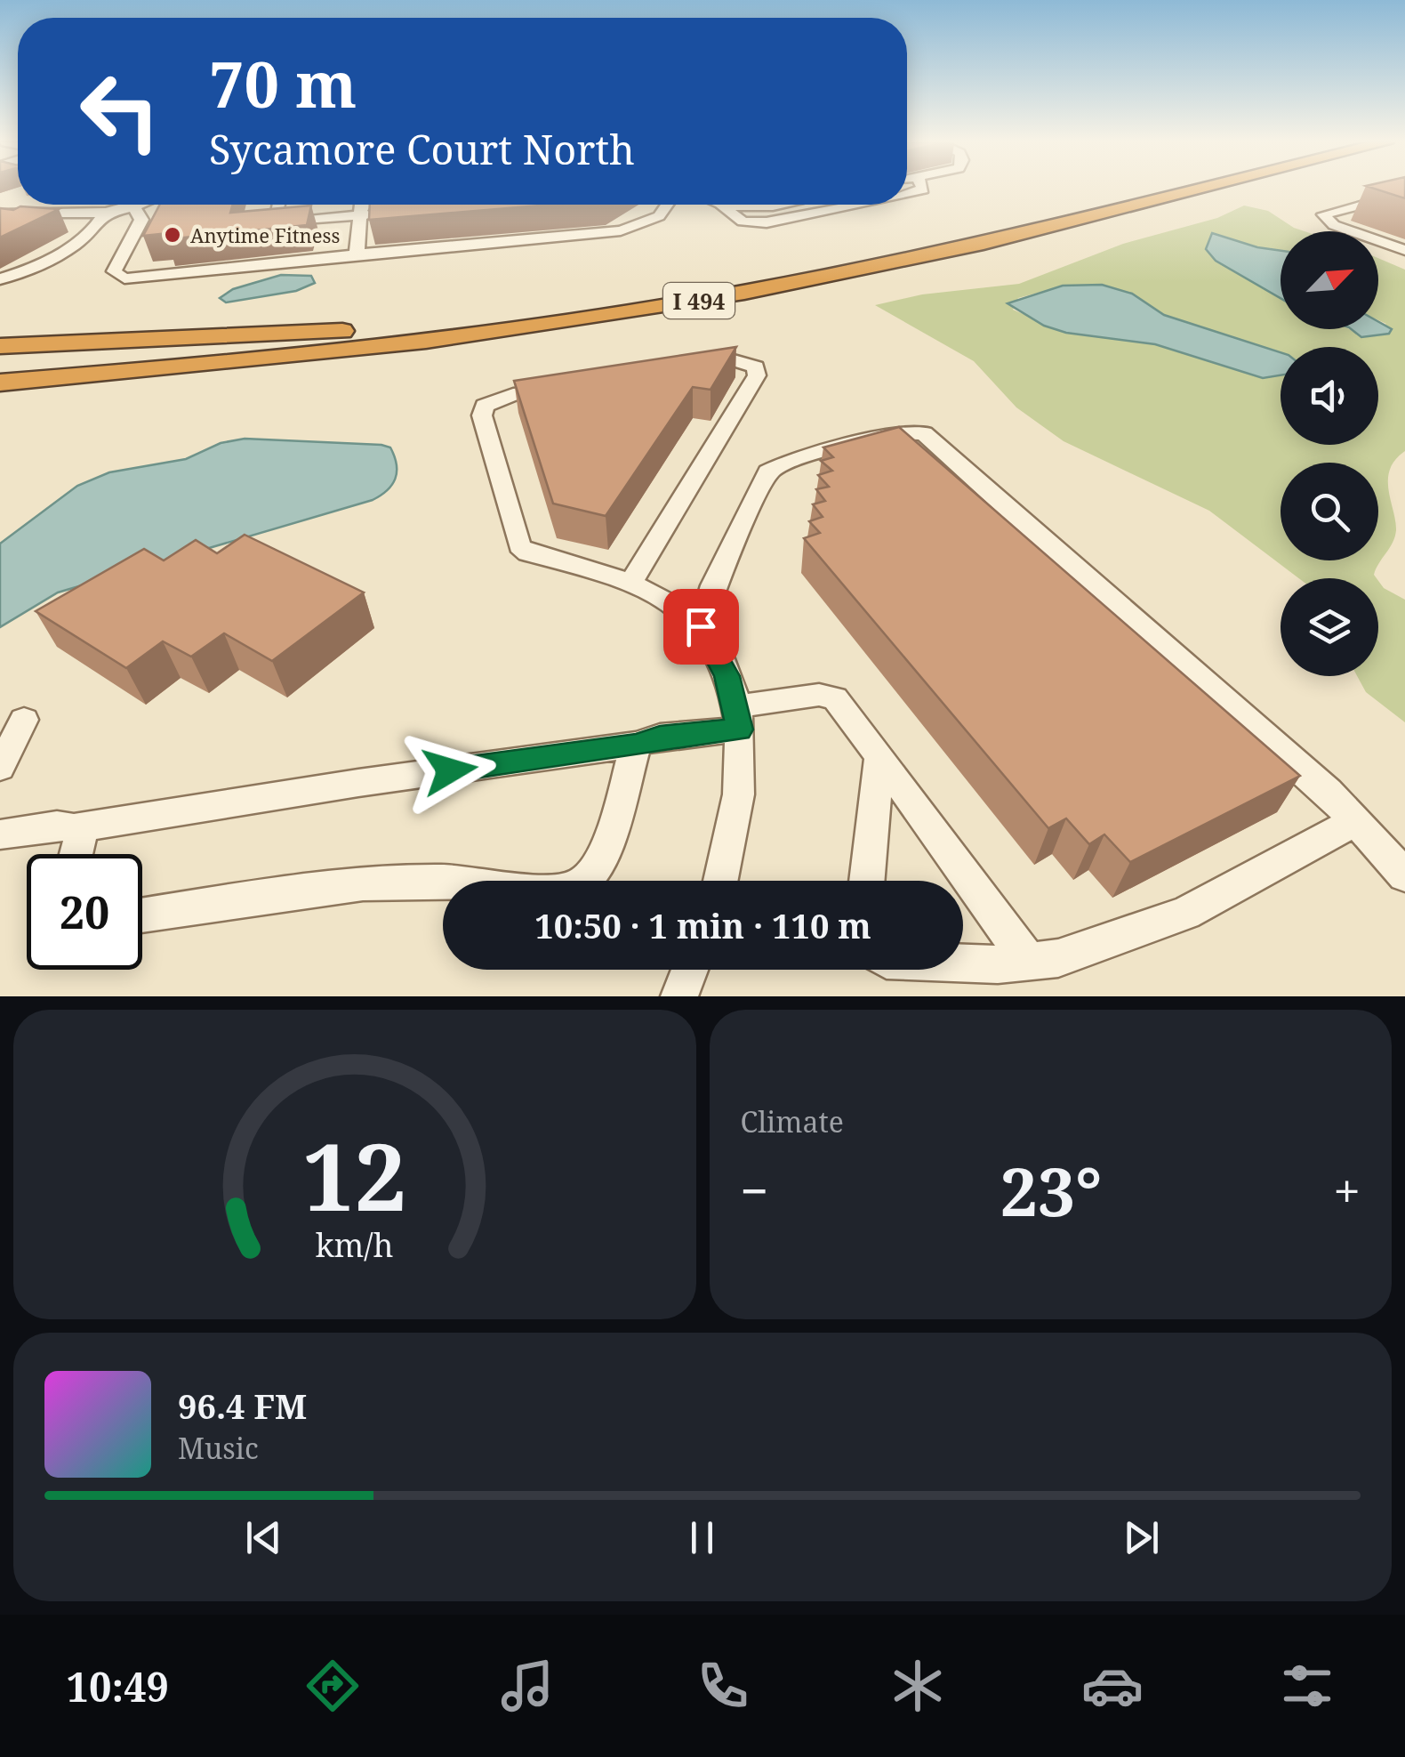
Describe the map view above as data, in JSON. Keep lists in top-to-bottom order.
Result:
{
  "streets": {
    "highway": ["I 494"]
  },
  "places": ["Anytime Fitness"],
  "north": "top right",
  "page": {
    "turn": ["70 m", "Sycamore Court North"],
    "limit": "20",
    "trip": "10:50 · 1 min · 110 m",
    "tile": "Climate",
    "heat": ["−", "23°", "+"],
    "song": ["96.4 FM", "Music"],
    "tabs": "10:49",
    "gauge": ["12", "km/h"]
  }
}
